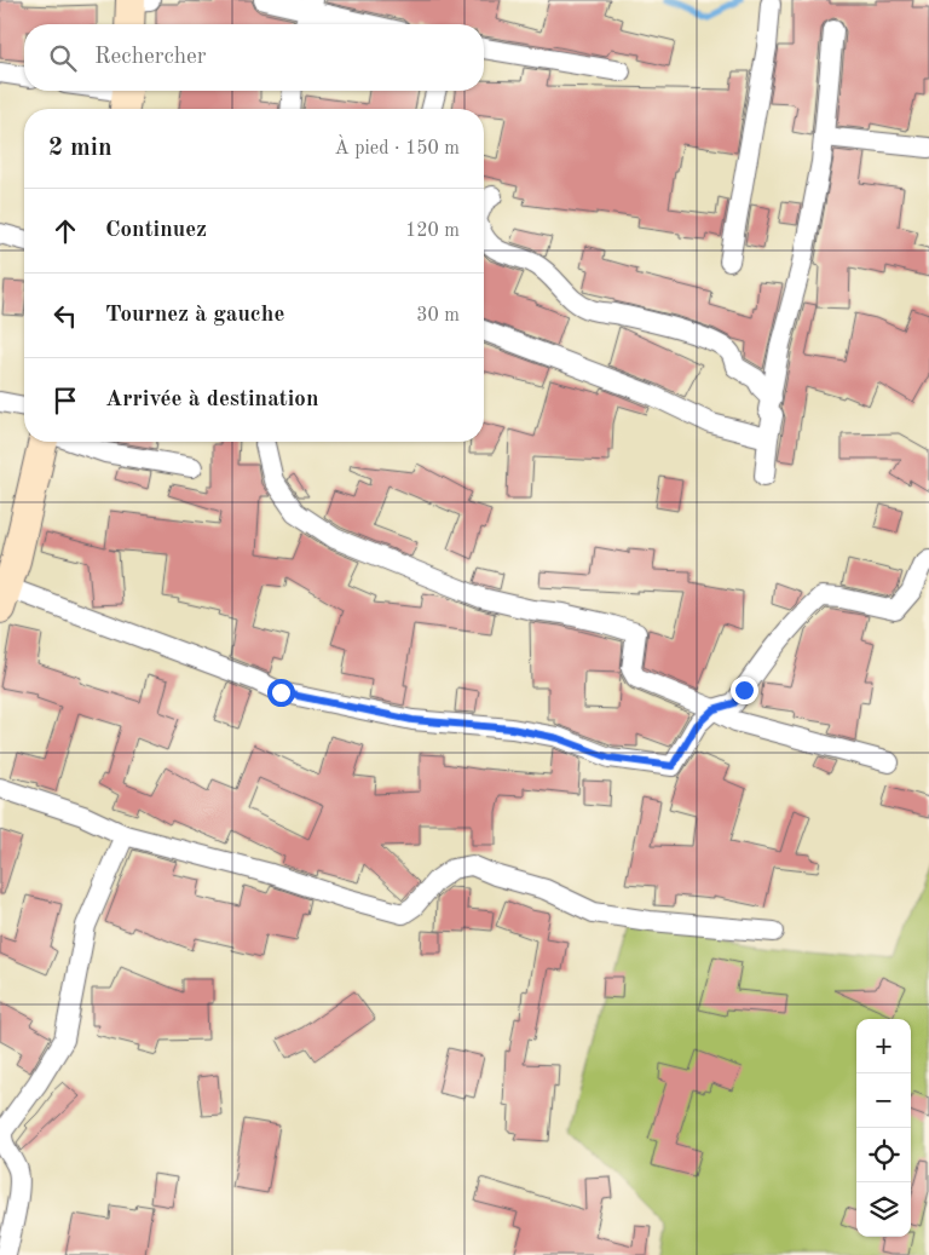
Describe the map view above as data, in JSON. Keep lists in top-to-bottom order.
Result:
{
  "page": {
    "search": "Rechercher",
    "heading": ["2 min", "À pied · 150 m"],
    "list": [
      ["Continuez", "120 m"],
      ["Tournez à gauche", "30 m"],
      "Arrivée à destination"
    ],
    "map_buttons": ["+", "−"]
  }
}
